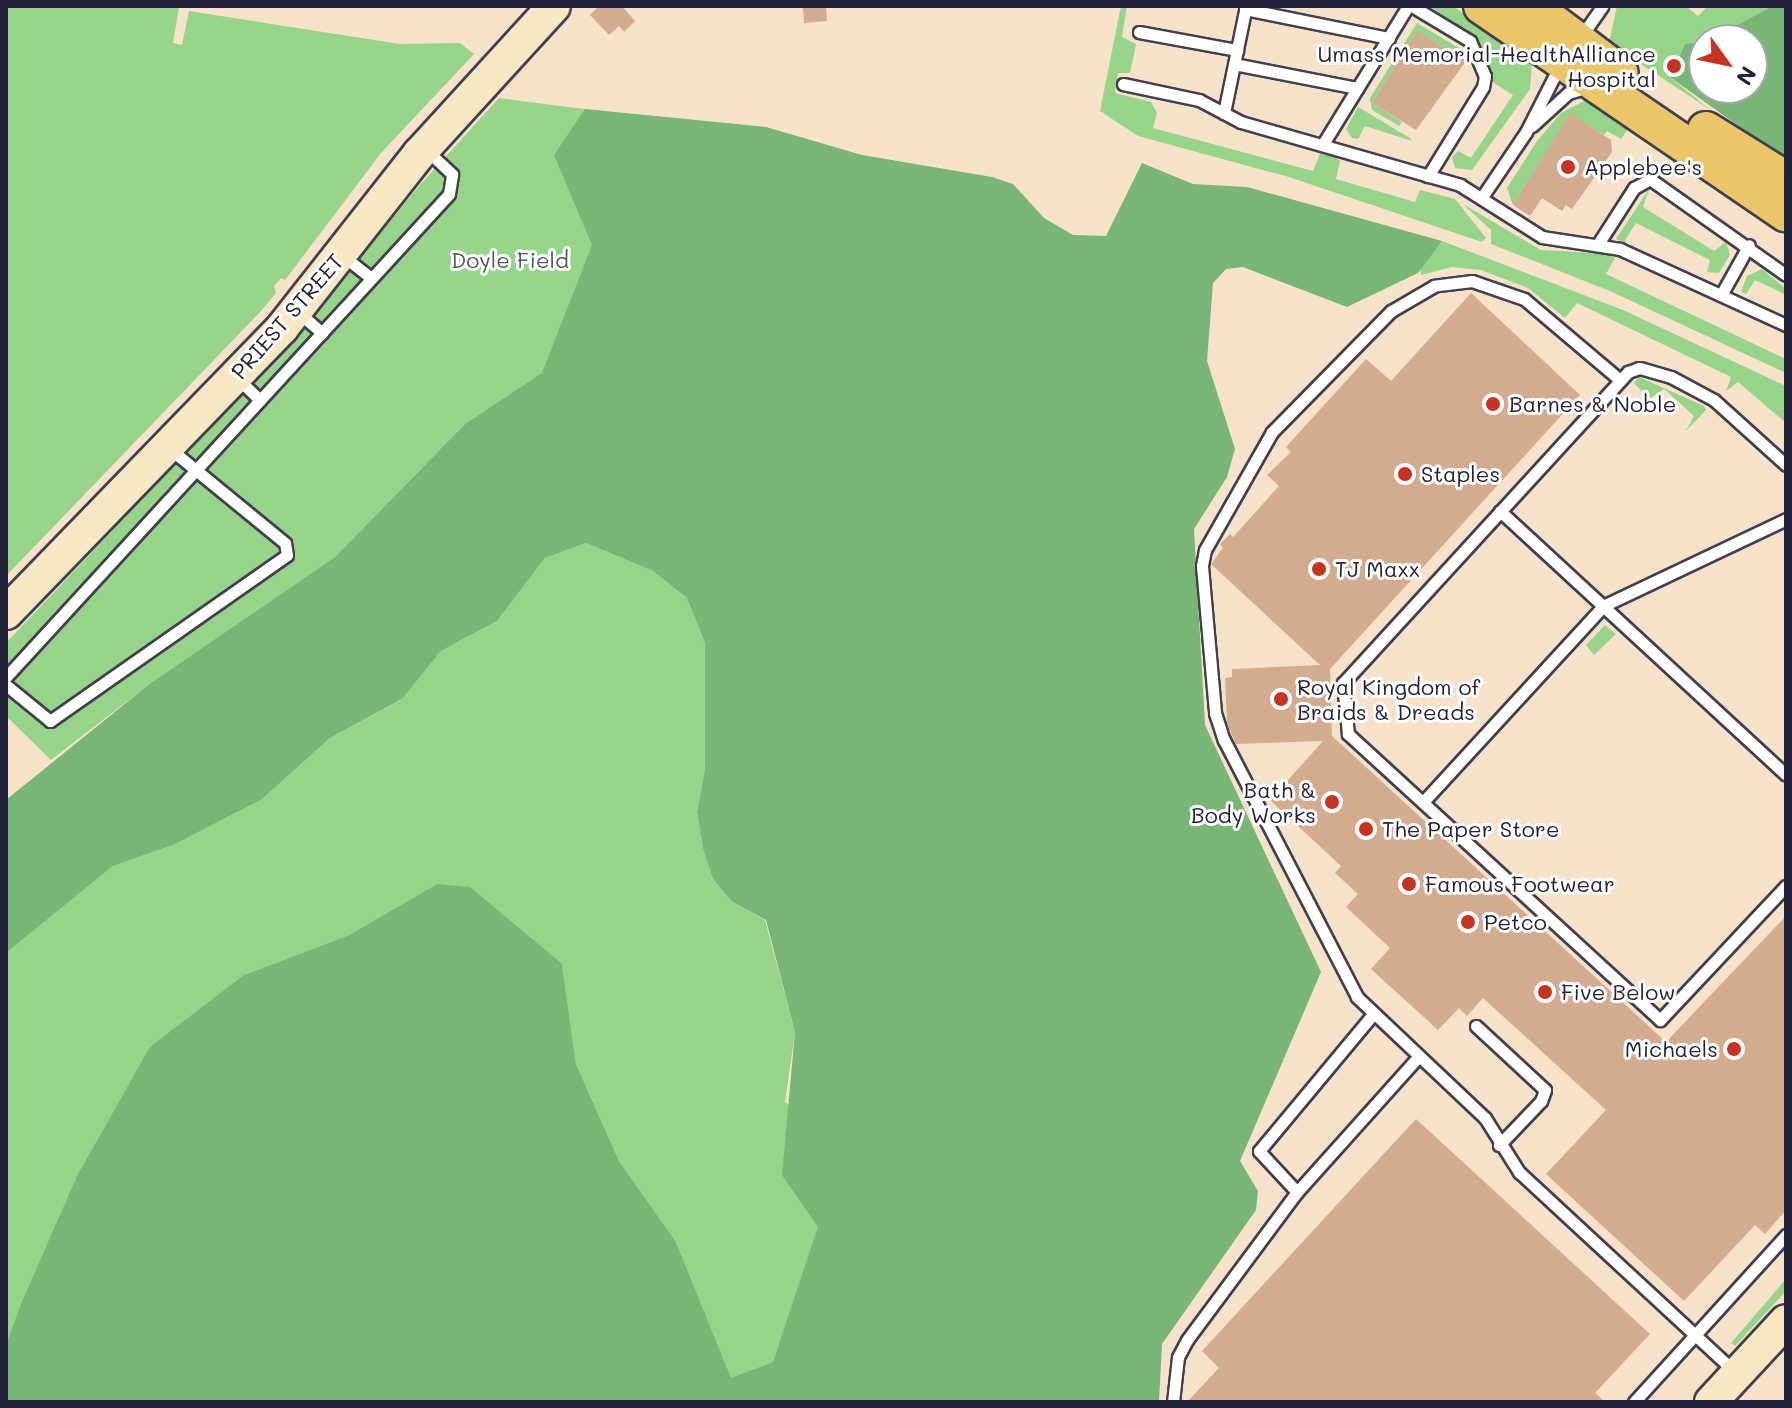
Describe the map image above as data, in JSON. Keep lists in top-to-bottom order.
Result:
{
  "streets": {
    "main road": ["PRIEST STREET"]
  },
  "parks": ["Doyle Field"],
  "places": [
    "Umass Memorial-HealthAlliance Hospital",
    "Applebee's",
    "Barnes & Noble",
    "Staples",
    "TJ Maxx",
    "Royal Kingdom of Braids & Dreads",
    "Bath & Body Works",
    "The Paper Store",
    "Famous Footwear",
    "Petco",
    "Five Below",
    "Michaels"
  ],
  "north": "bottom right"
}
